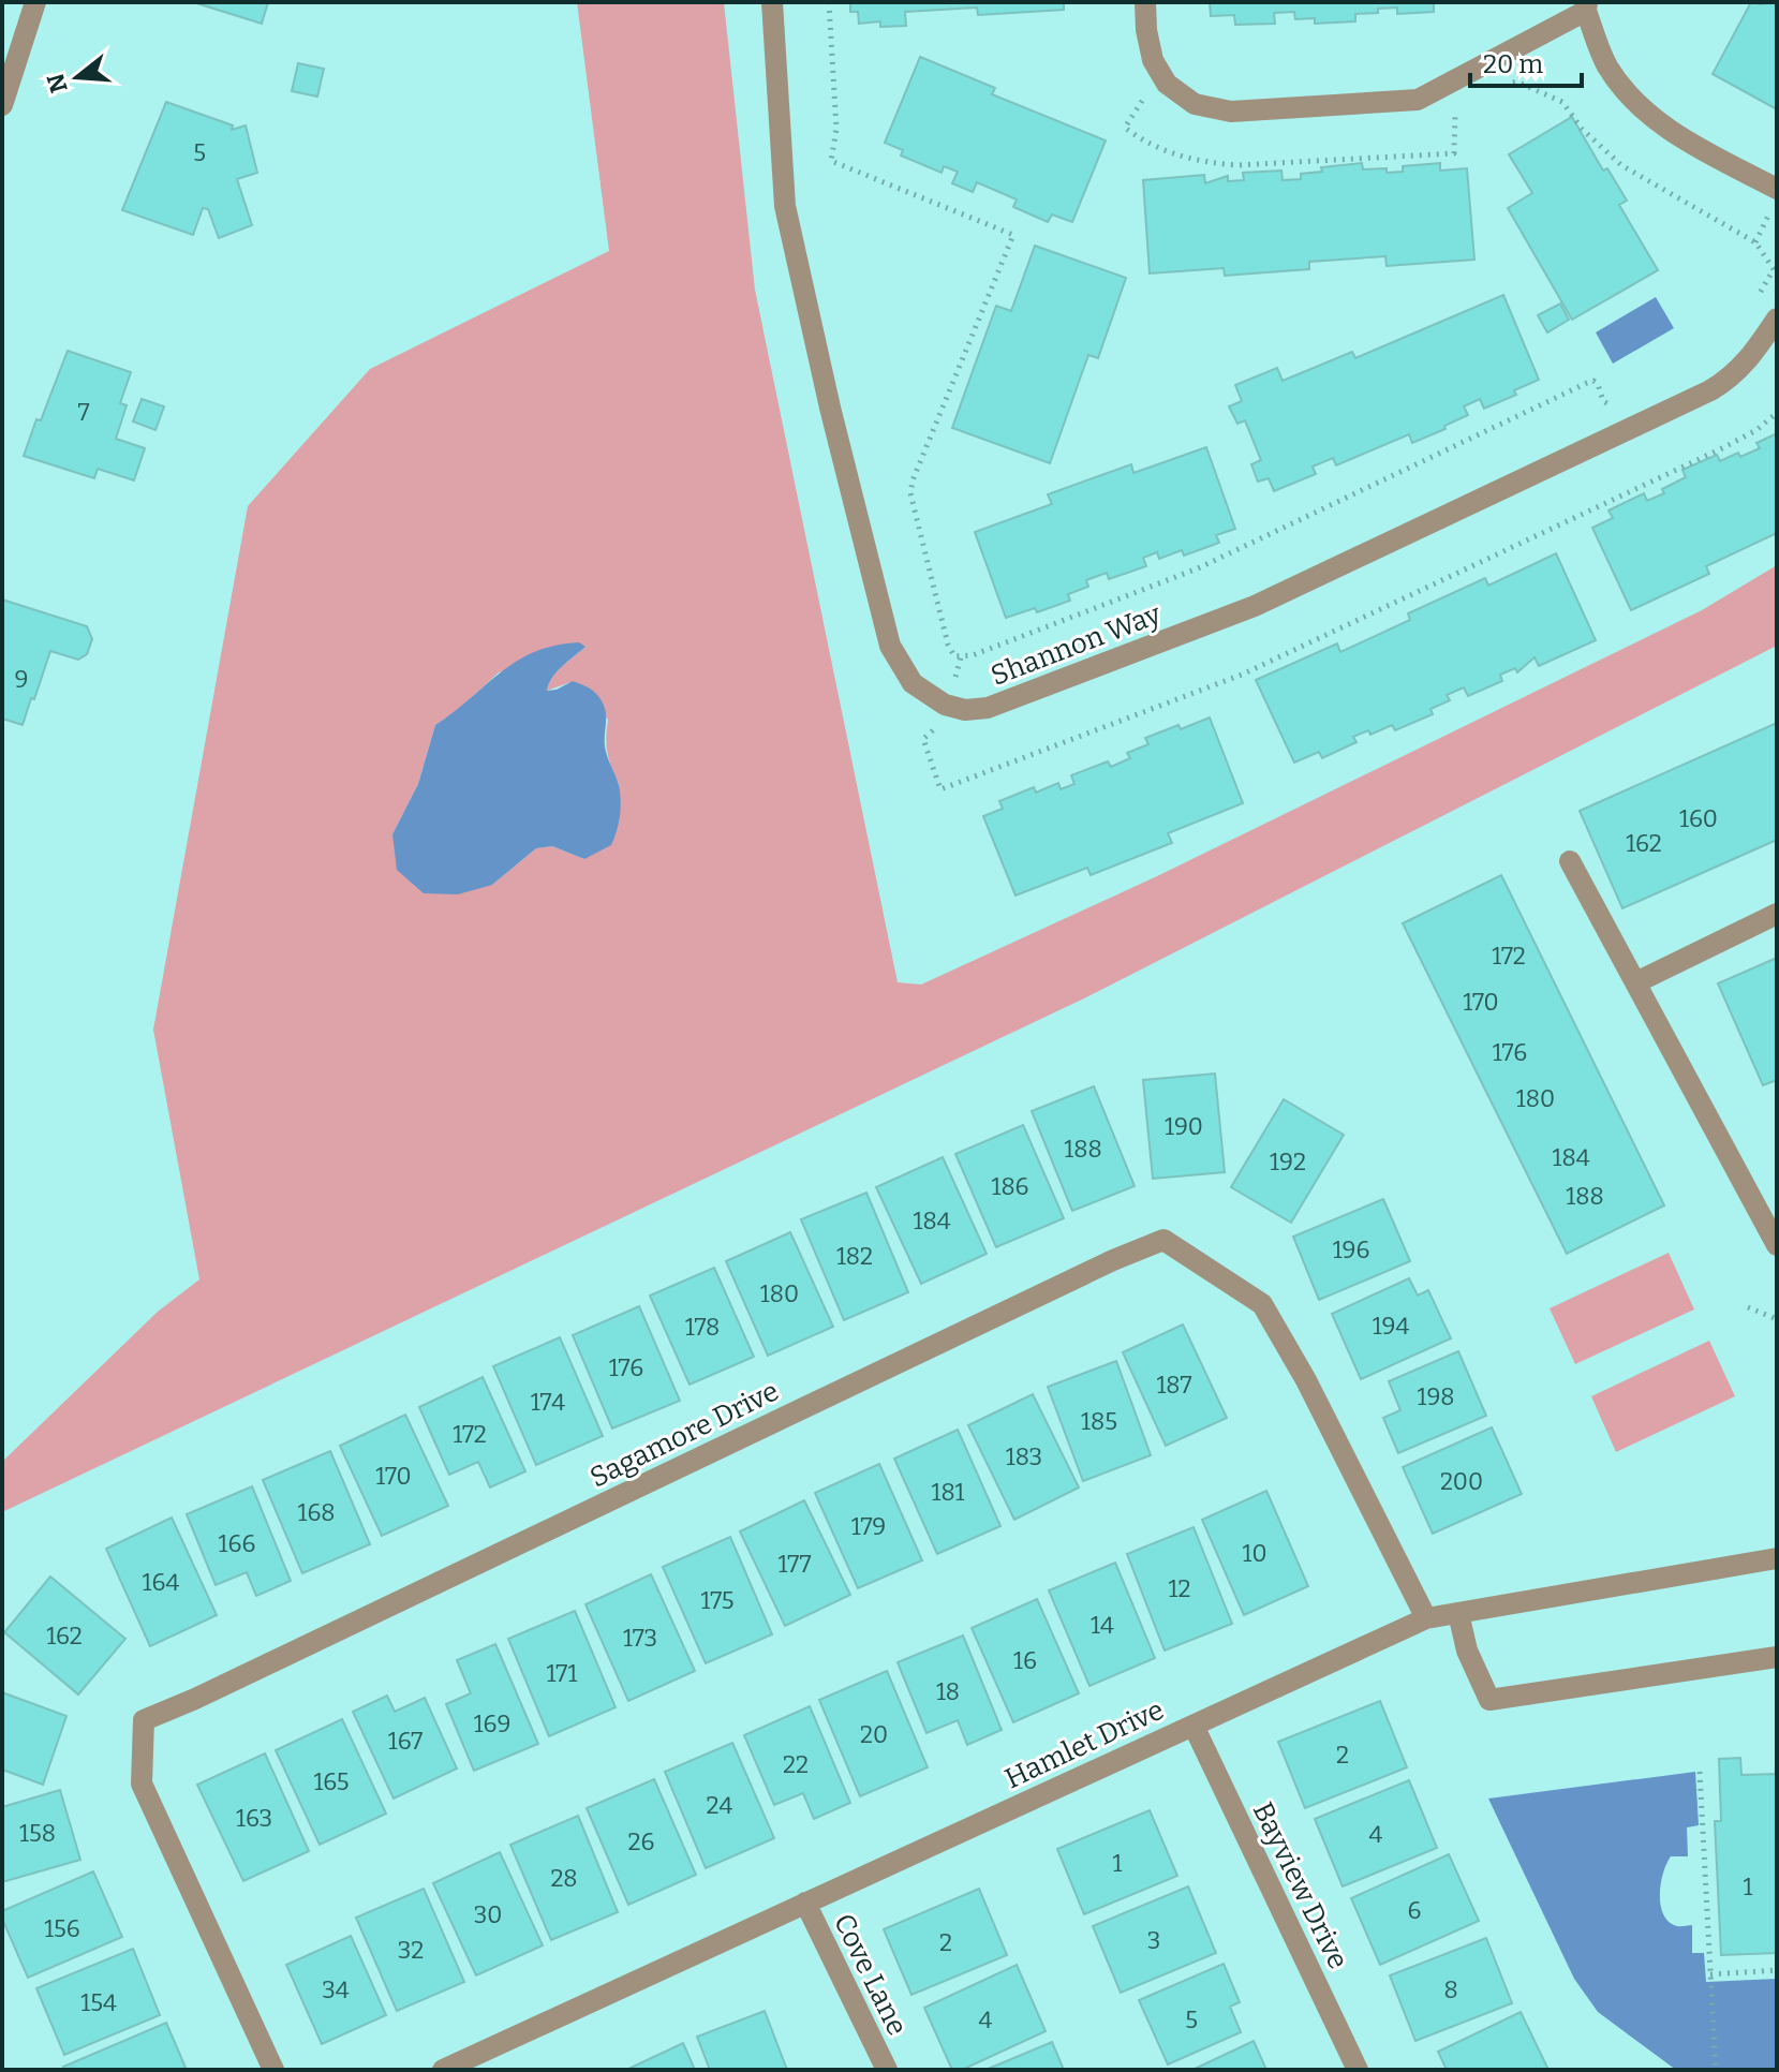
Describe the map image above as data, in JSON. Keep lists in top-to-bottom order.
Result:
{
  "streets": {
    "street": [
      "Shannon Way",
      "Sagamore Drive",
      "Hamlet Drive",
      "Bayview Drive",
      "Cove Lane"
    ]
  },
  "crossings": [
    ["Sagamore Drive", "Hamlet Drive"],
    ["Hamlet Drive", "Bayview Drive"],
    ["Hamlet Drive", "Cove Lane"]
  ],
  "house_numbers": [
    "5",
    "7",
    "9",
    "160",
    "162",
    "172",
    "170",
    "176",
    "180",
    "190",
    "188",
    "184",
    "192",
    "186",
    "188",
    "184",
    "196",
    "182",
    "180",
    "194",
    "178",
    "176",
    "187",
    "198",
    "174",
    "185",
    "172",
    "183",
    "170",
    "200",
    "181",
    "168",
    "179",
    "166",
    "10",
    "177",
    "164",
    "12",
    "175",
    "14",
    "162",
    "173",
    "16",
    "171",
    "18",
    "169",
    "20",
    "167",
    "2",
    "22",
    "165",
    "24",
    "163",
    "158",
    "4",
    "26",
    "1",
    "28",
    "1",
    "6",
    "30",
    "156",
    "3",
    "2",
    "32",
    "34",
    "8",
    "154",
    "4",
    "5"
  ],
  "scale_bar": "20 m",
  "north": "left"
}
